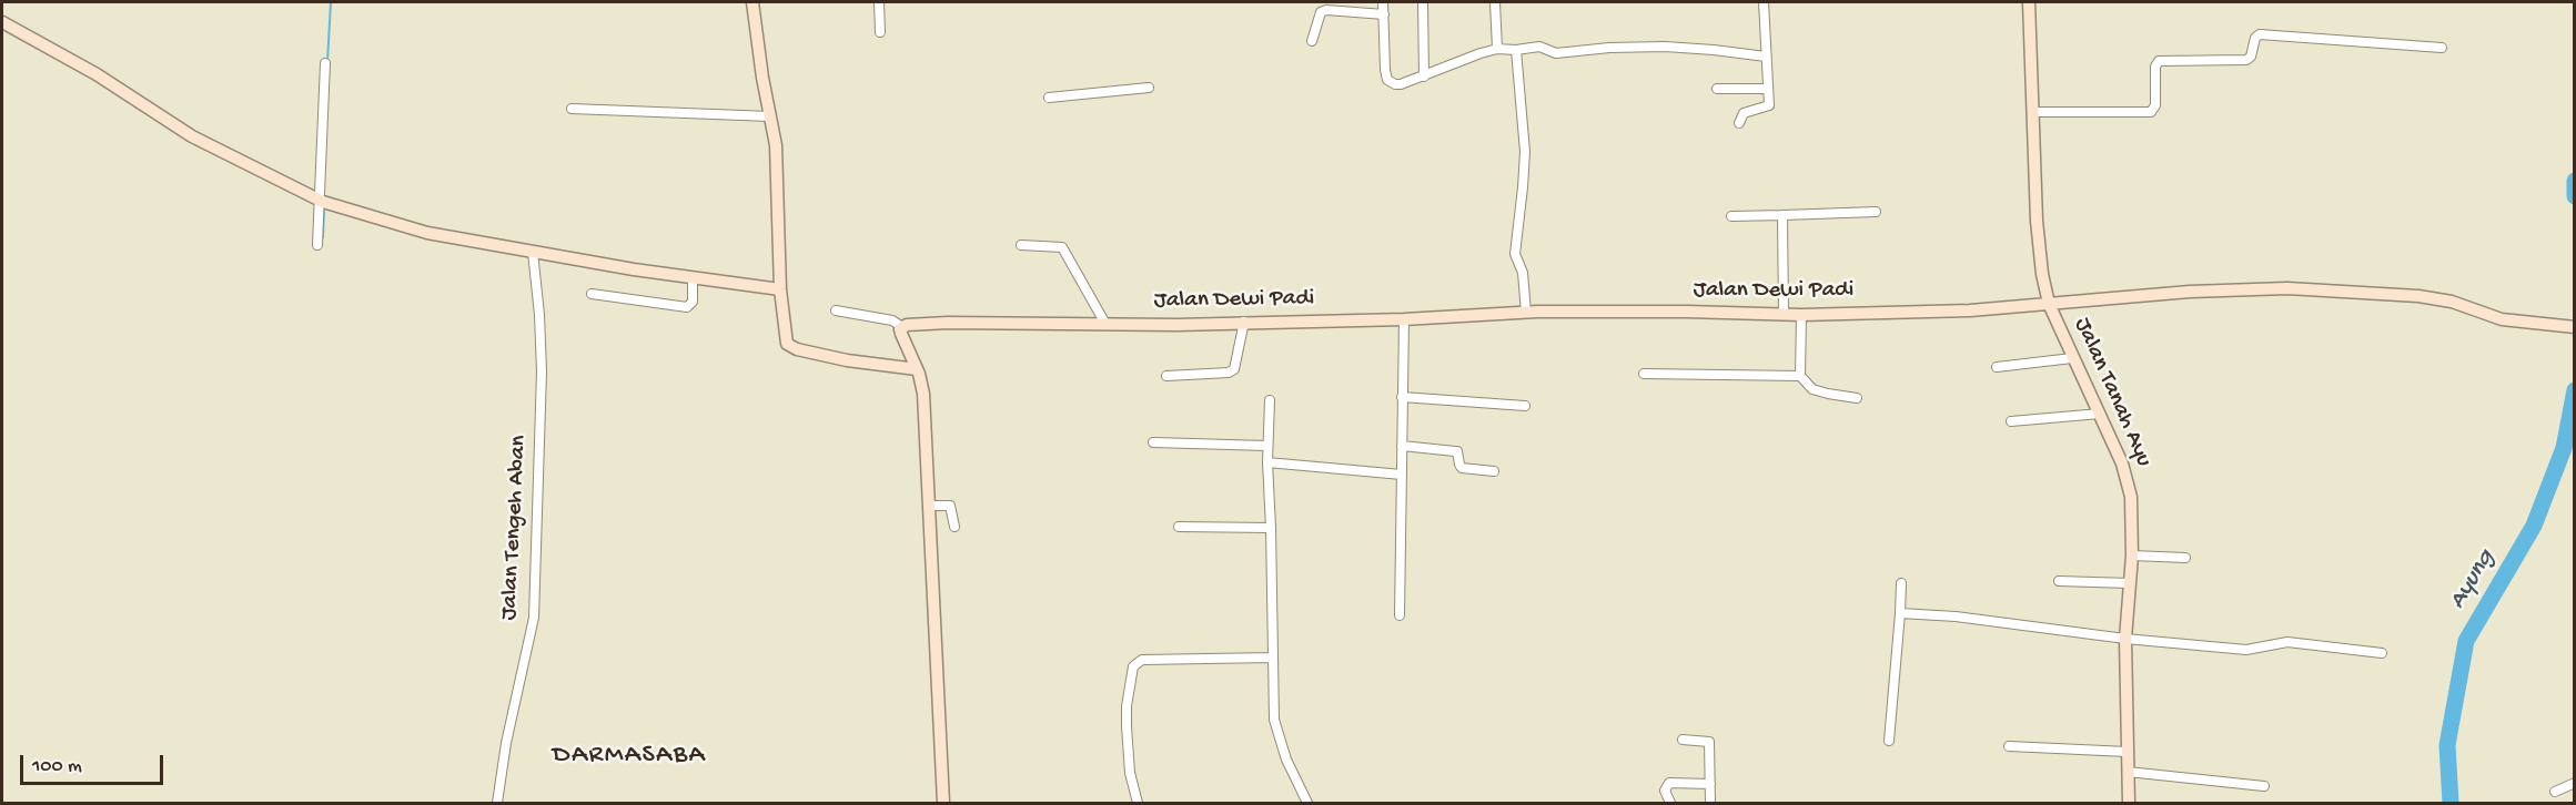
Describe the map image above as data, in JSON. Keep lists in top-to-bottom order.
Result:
{
  "streets": {
    "street": ["Jalan Dewi Padi", "Jalan Tanah Ayu", "Jalan Tengeh Aban"]
  },
  "crossings": [
    ["Jalan Dewi Padi", "Jalan Tanah Ayu"]
  ],
  "districts": ["DARMASABA"],
  "water": ["Ayung"],
  "scale_bar": "100 m"
}
